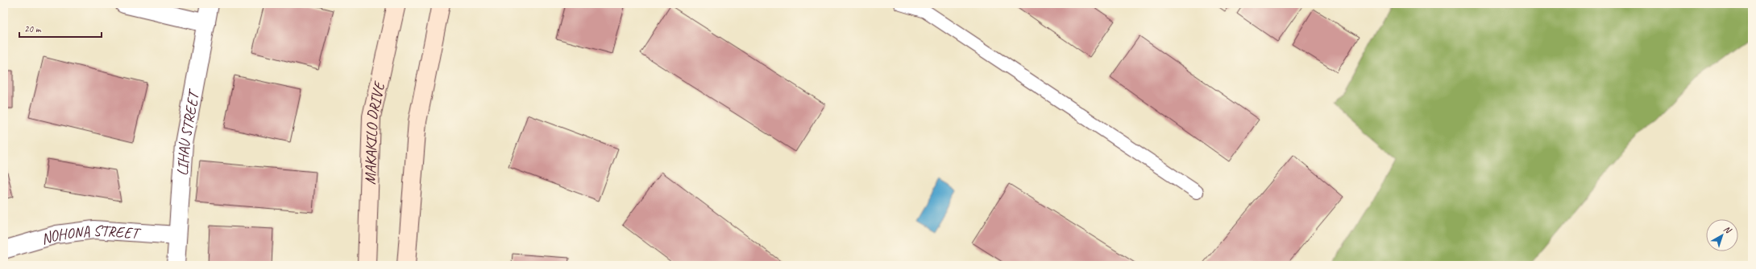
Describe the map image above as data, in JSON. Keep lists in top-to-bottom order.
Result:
{
  "streets": {
    "main road": ["MAKAKILO DRIVE"],
    "street": ["LIHAU STREET", "NOHONA STREET"]
  },
  "crossings": [
    ["LIHAU STREET", "NOHONA STREET"]
  ],
  "scale_bar": "20 m",
  "north": "top right"
}
